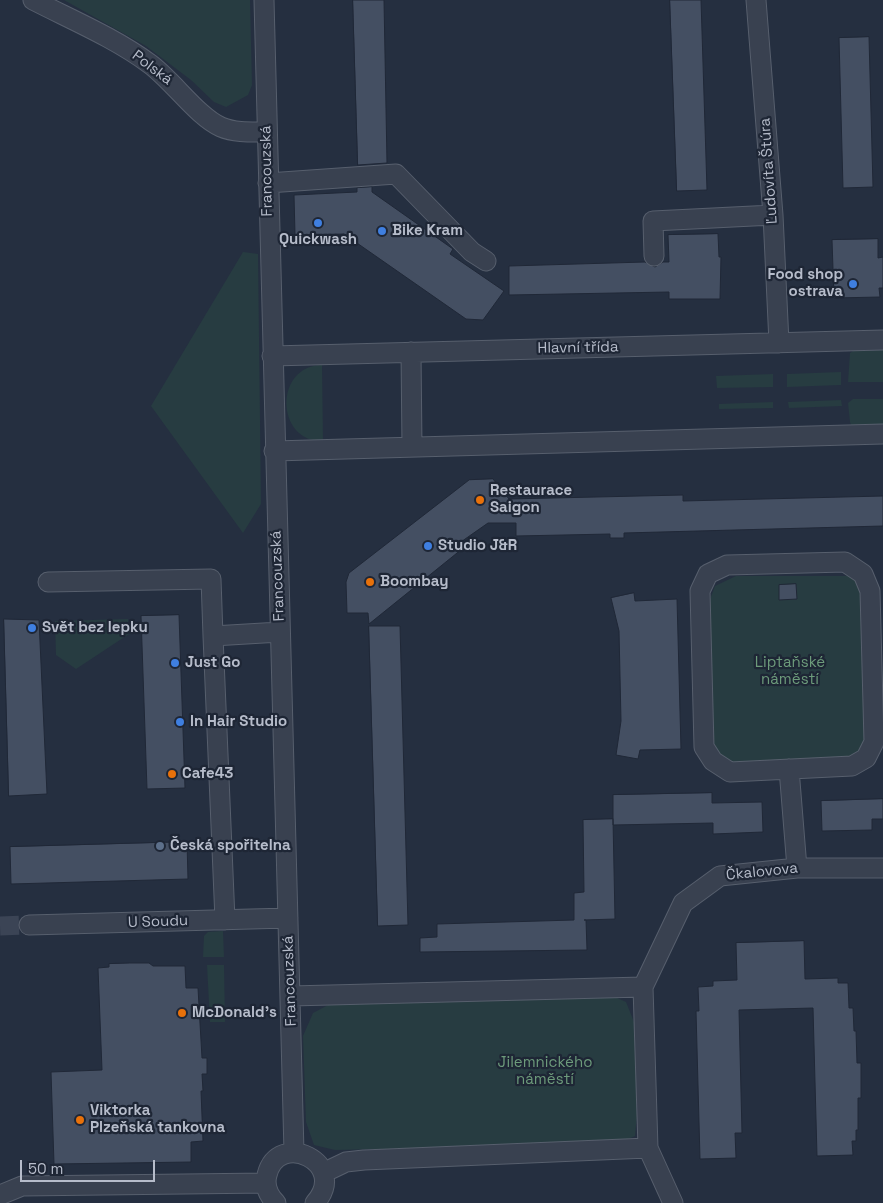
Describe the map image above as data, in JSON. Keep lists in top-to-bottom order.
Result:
{
  "streets": {
    "street": [
      "Polská",
      "Francouzská",
      "Ľudovíta Štúra",
      "Hlavní třída",
      "Čkalovova",
      "U Soudu"
    ]
  },
  "crossings": [
    ["Polská", "Francouzská"],
    ["Francouzská", "Hlavní třída"],
    ["Francouzská", "U Soudu"],
    ["Ľudovíta Štúra", "Hlavní třída"]
  ],
  "parks": ["Liptaňské náměstí", "Jilemnického náměstí"],
  "places": [
    "Quickwash",
    "Bike Kram",
    "Food shop ostrava",
    "Restaurace Saigon",
    "Studio J&R",
    "Boombay",
    "Svět bez lepku",
    "Just Go",
    "In Hair Studio",
    "Cafe43",
    "Česká spořitelna",
    "McDonald's",
    "Viktorka Plzeňská tankovna"
  ],
  "scale_bar": "50 m"
}
